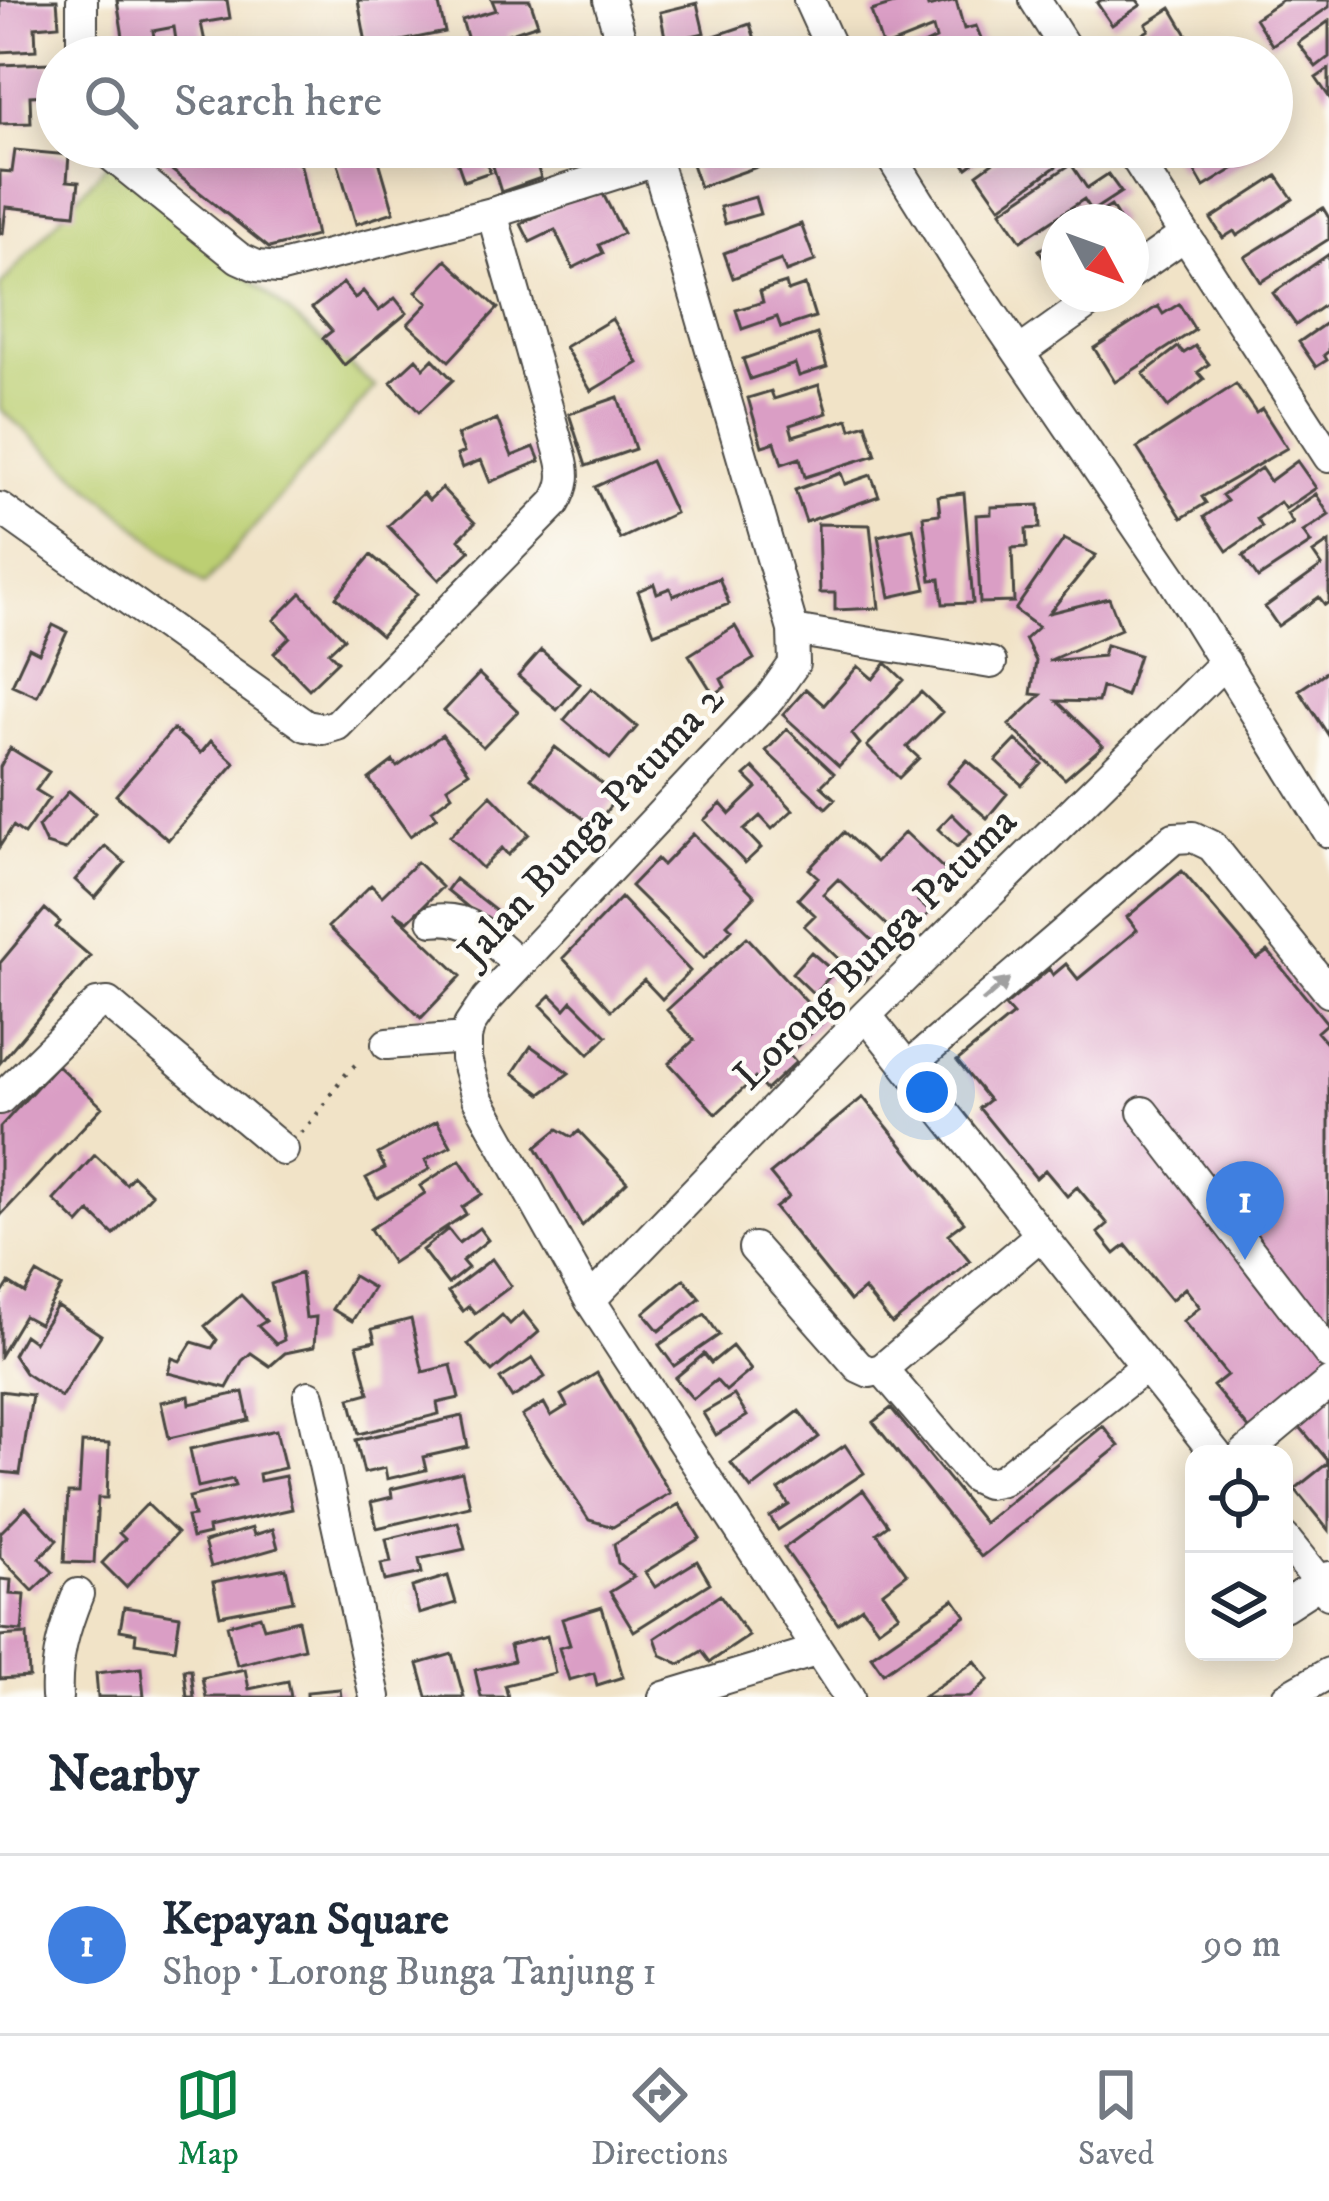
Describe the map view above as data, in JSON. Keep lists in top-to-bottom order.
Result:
{
  "streets": {
    "street": ["Jalan Bunga Patuma 2", "Lorong Bunga Patuma"]
  },
  "north": "bottom right",
  "page": {
    "search": "Search here",
    "pins": "1",
    "heading": "Nearby",
    "list": [
      {
        "mark": "1",
        "name": "Kepayan Square",
        "note": "Shop · Lorong Bunga Tanjung 1",
        "value": "90 m"
      }
    ],
    "nav": ["Map", "Directions", "Saved"]
  }
}
